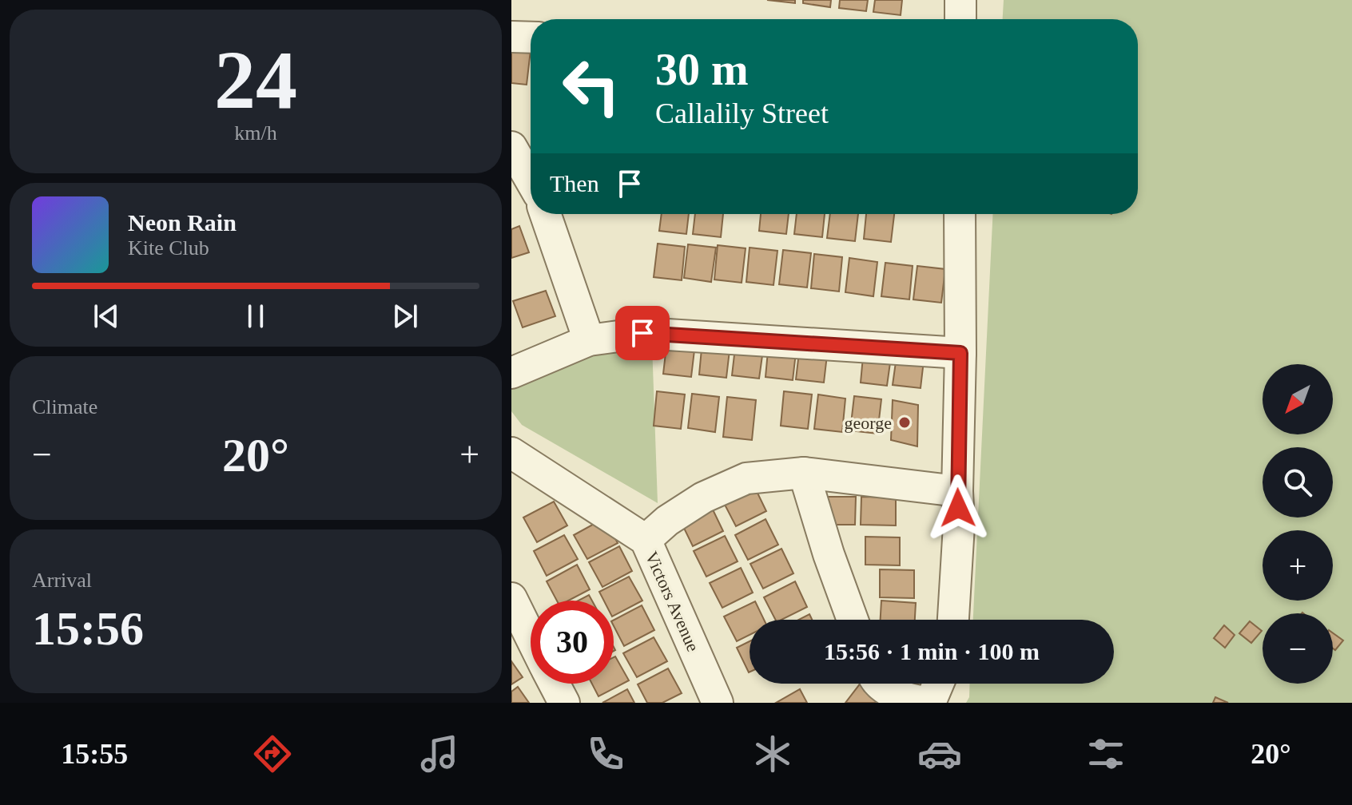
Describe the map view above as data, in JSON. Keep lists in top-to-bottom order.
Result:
{
  "streets": {
    "street": ["Victors Avenue"]
  },
  "places": ["george"],
  "north": "bottom left",
  "page": {
    "tile": [
      ["24", "km/h"],
      "Climate",
      ["Arrival", "15:56"]
    ],
    "turn": ["30 m", "Callalily Street"],
    "then": "Then",
    "song": ["Neon Rain", "Kite Club"],
    "map_buttons": ["+", "−"],
    "heat": ["−", "20°", "+"],
    "limit": "30",
    "trip": "15:56 · 1 min · 100 m",
    "tabs": ["15:55", "20°"]
  }
}
